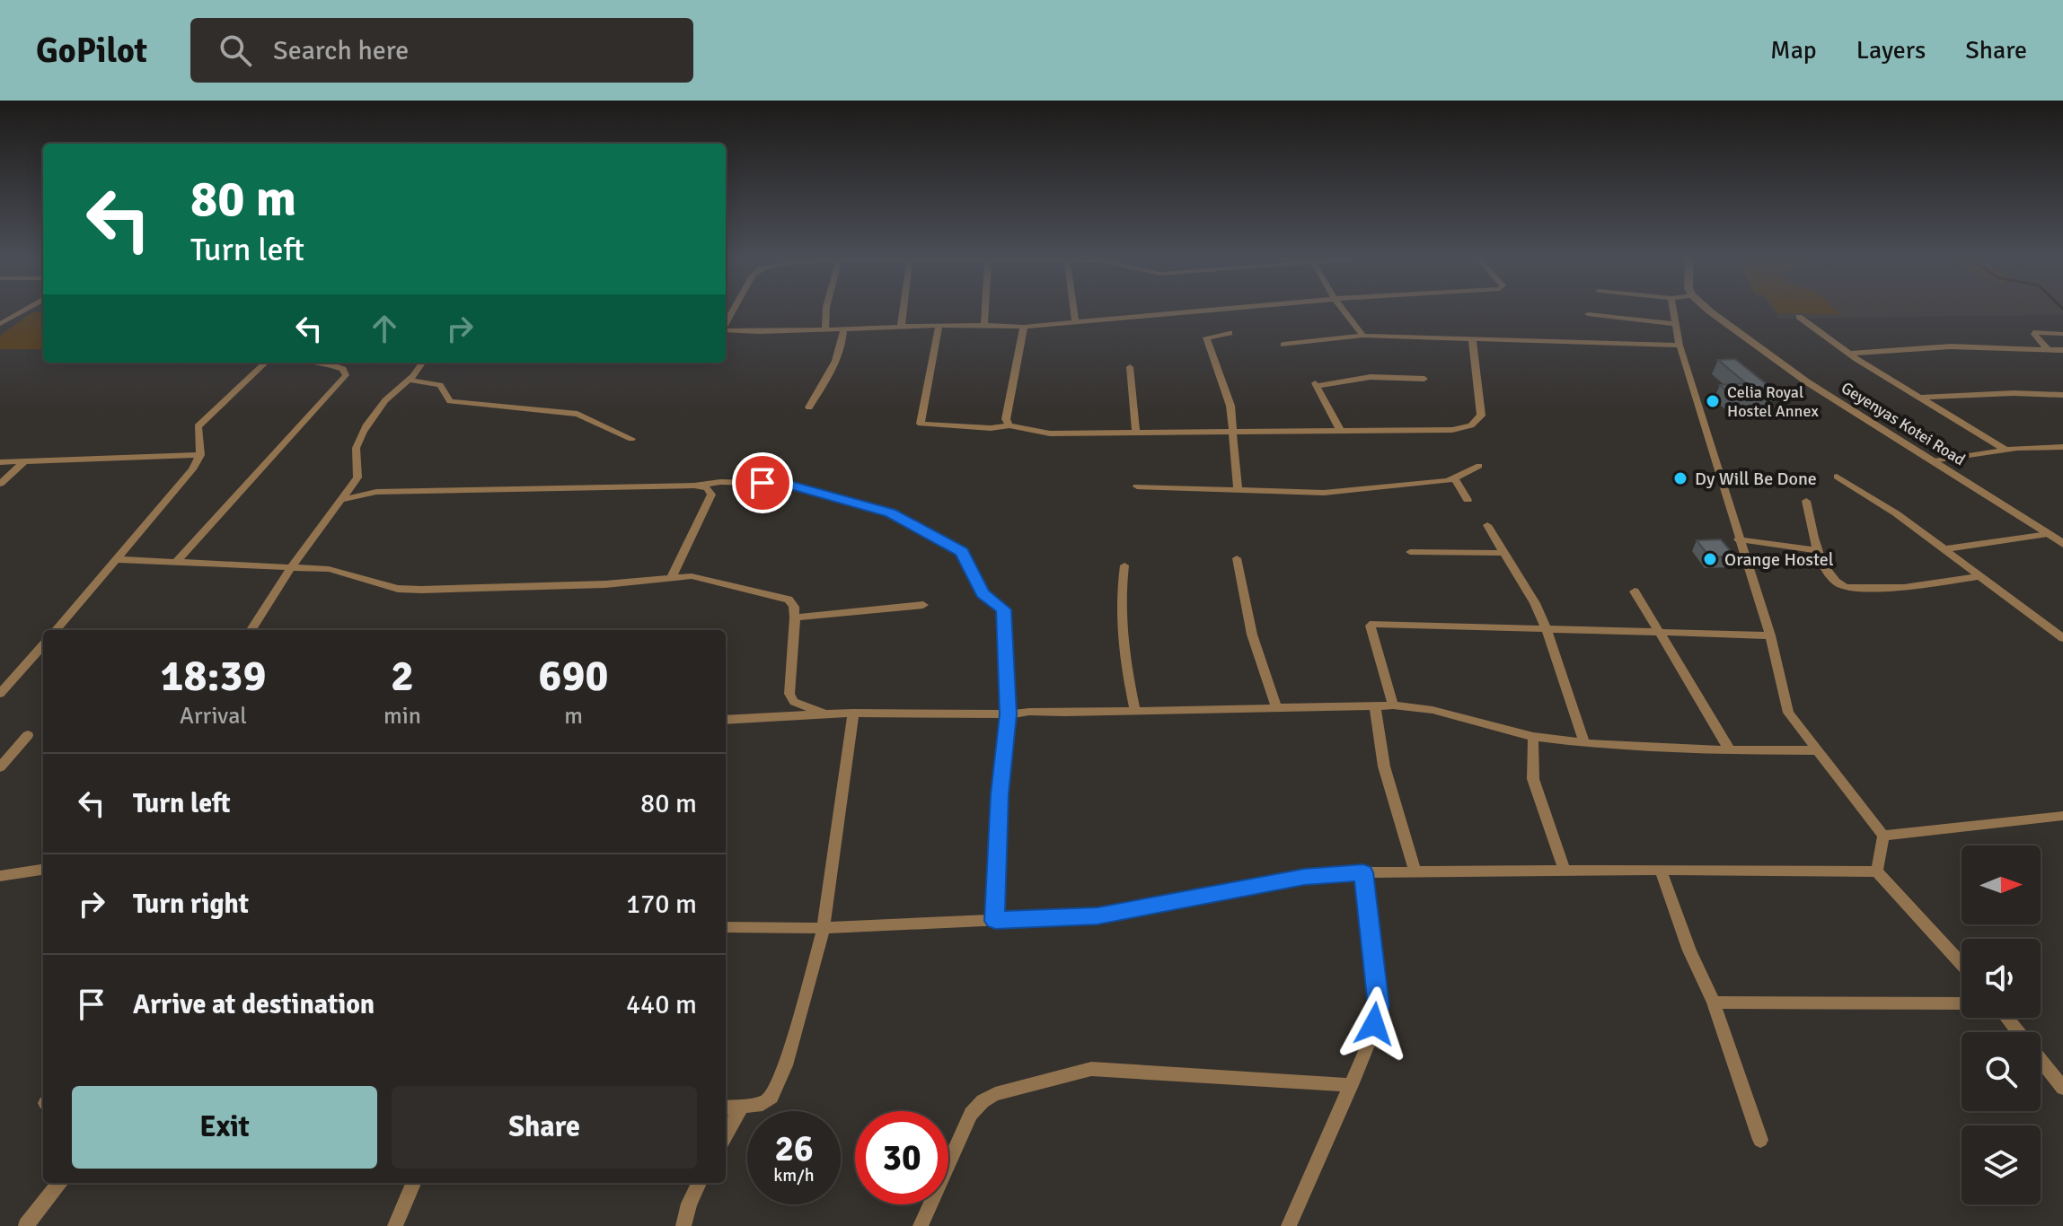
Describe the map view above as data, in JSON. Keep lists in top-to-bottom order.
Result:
{
  "streets": {
    "street": ["Geyenyas Kotei Road"]
  },
  "places": ["Celia Royal Hostel Annex", "Dy Will Be Done", "Orange Hostel"],
  "north": "right",
  "page": {
    "header": "GoPilot",
    "search": "Search here",
    "nav": ["Map", "Layers", "Share"],
    "turn": ["80 m", "Turn left"],
    "eta": [
      "18:39",
      "Arrival",
      "2",
      "min",
      "690",
      "m"
    ],
    "list": [
      {
        "name": "Turn left",
        "value": "80 m"
      },
      {
        "name": "Turn right",
        "value": "170 m"
      },
      {
        "name": "Arrive at destination",
        "value": "440 m"
      }
    ],
    "buttons": ["Exit", "Share"],
    "speed": "26 km/h",
    "limit": "30"
  }
}
